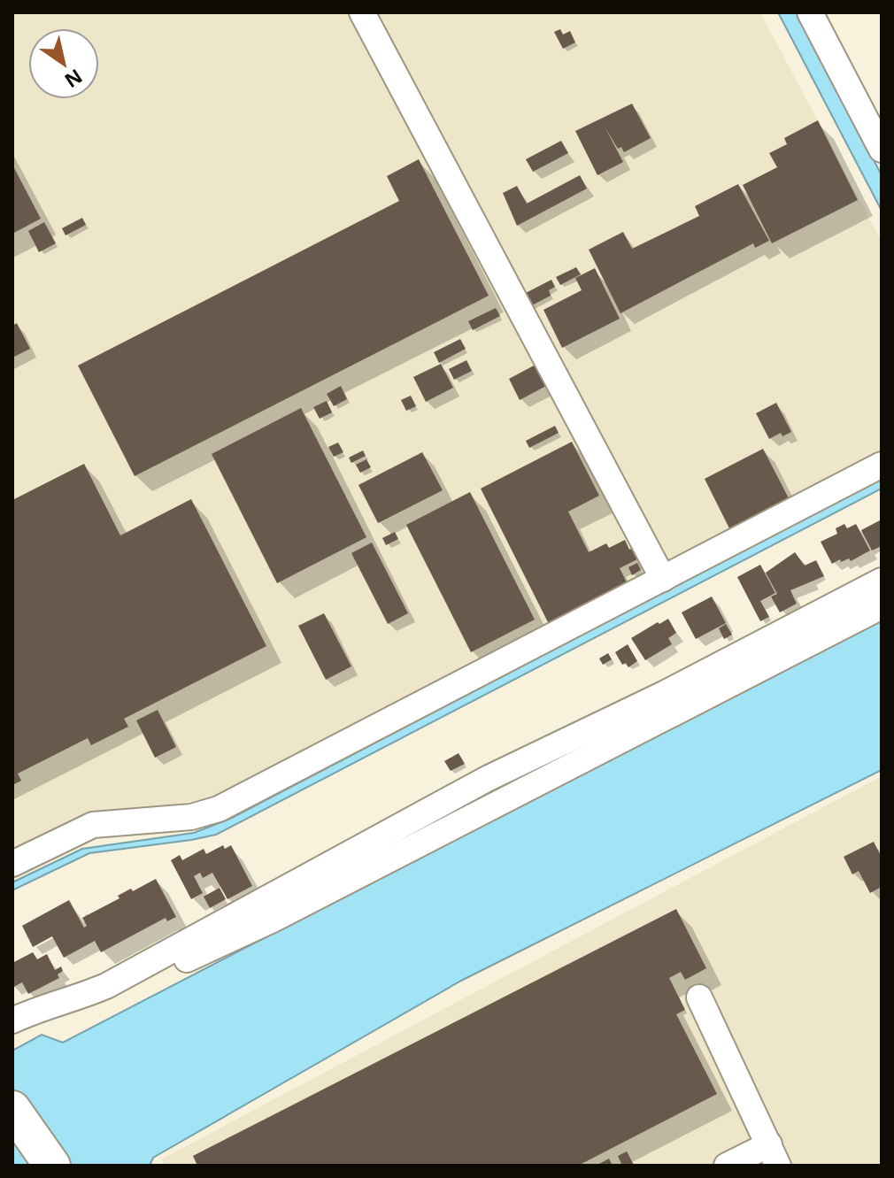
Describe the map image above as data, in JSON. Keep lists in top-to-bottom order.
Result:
{
  "north": "bottom right"
}
